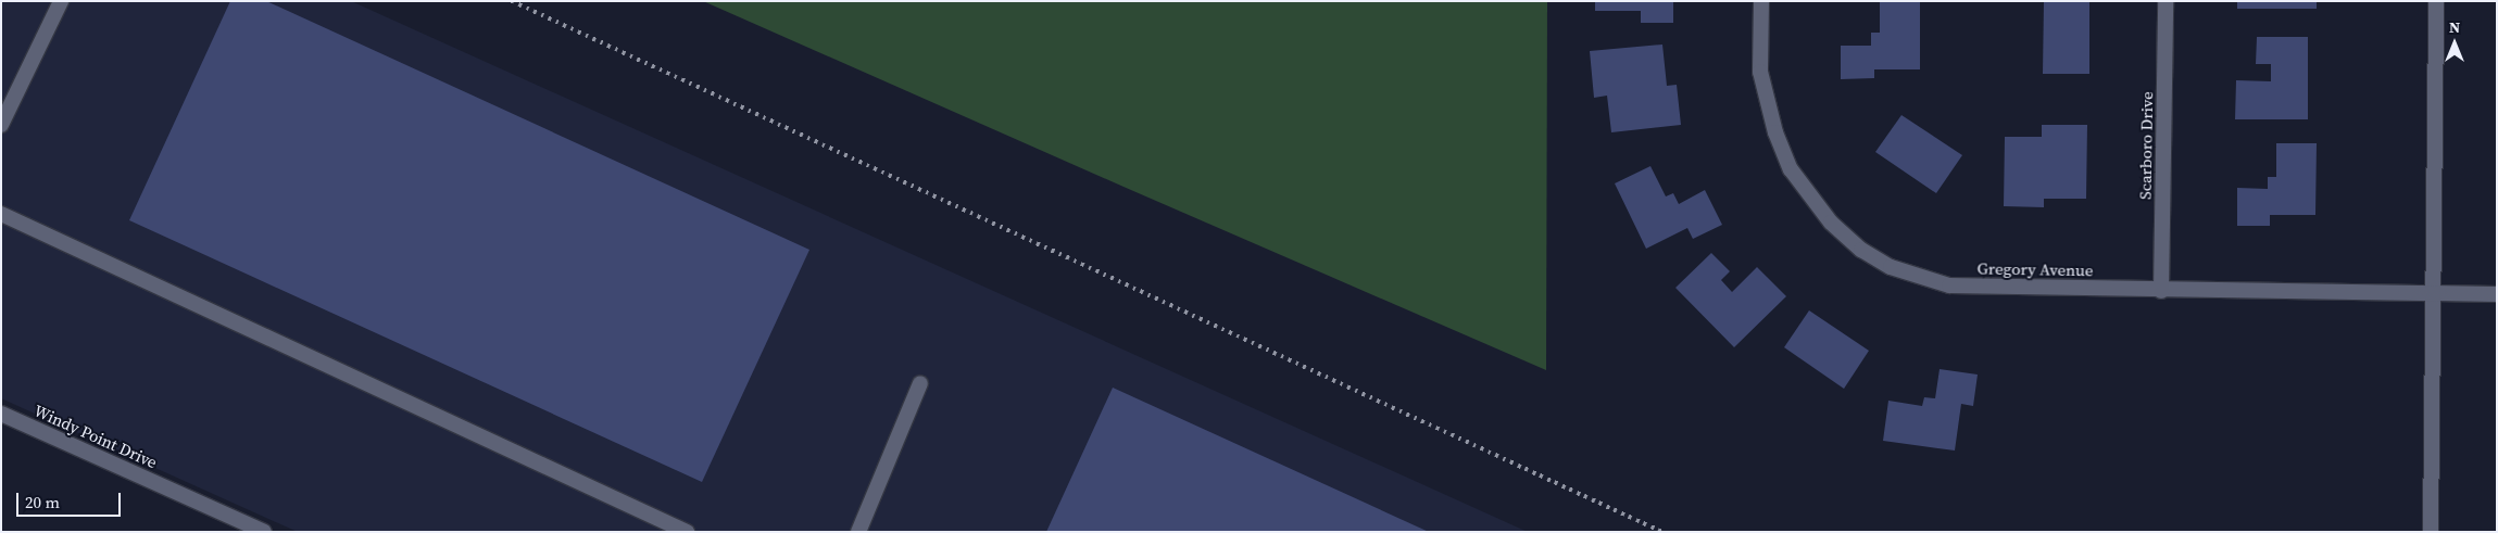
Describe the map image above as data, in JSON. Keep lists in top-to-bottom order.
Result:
{
  "streets": {
    "street": ["Scarboro Drive", "Gregory Avenue", "Windy Point Drive"]
  },
  "crossings": [
    ["Scarboro Drive", "Gregory Avenue"]
  ],
  "scale_bar": "20 m",
  "north": "top"
}
